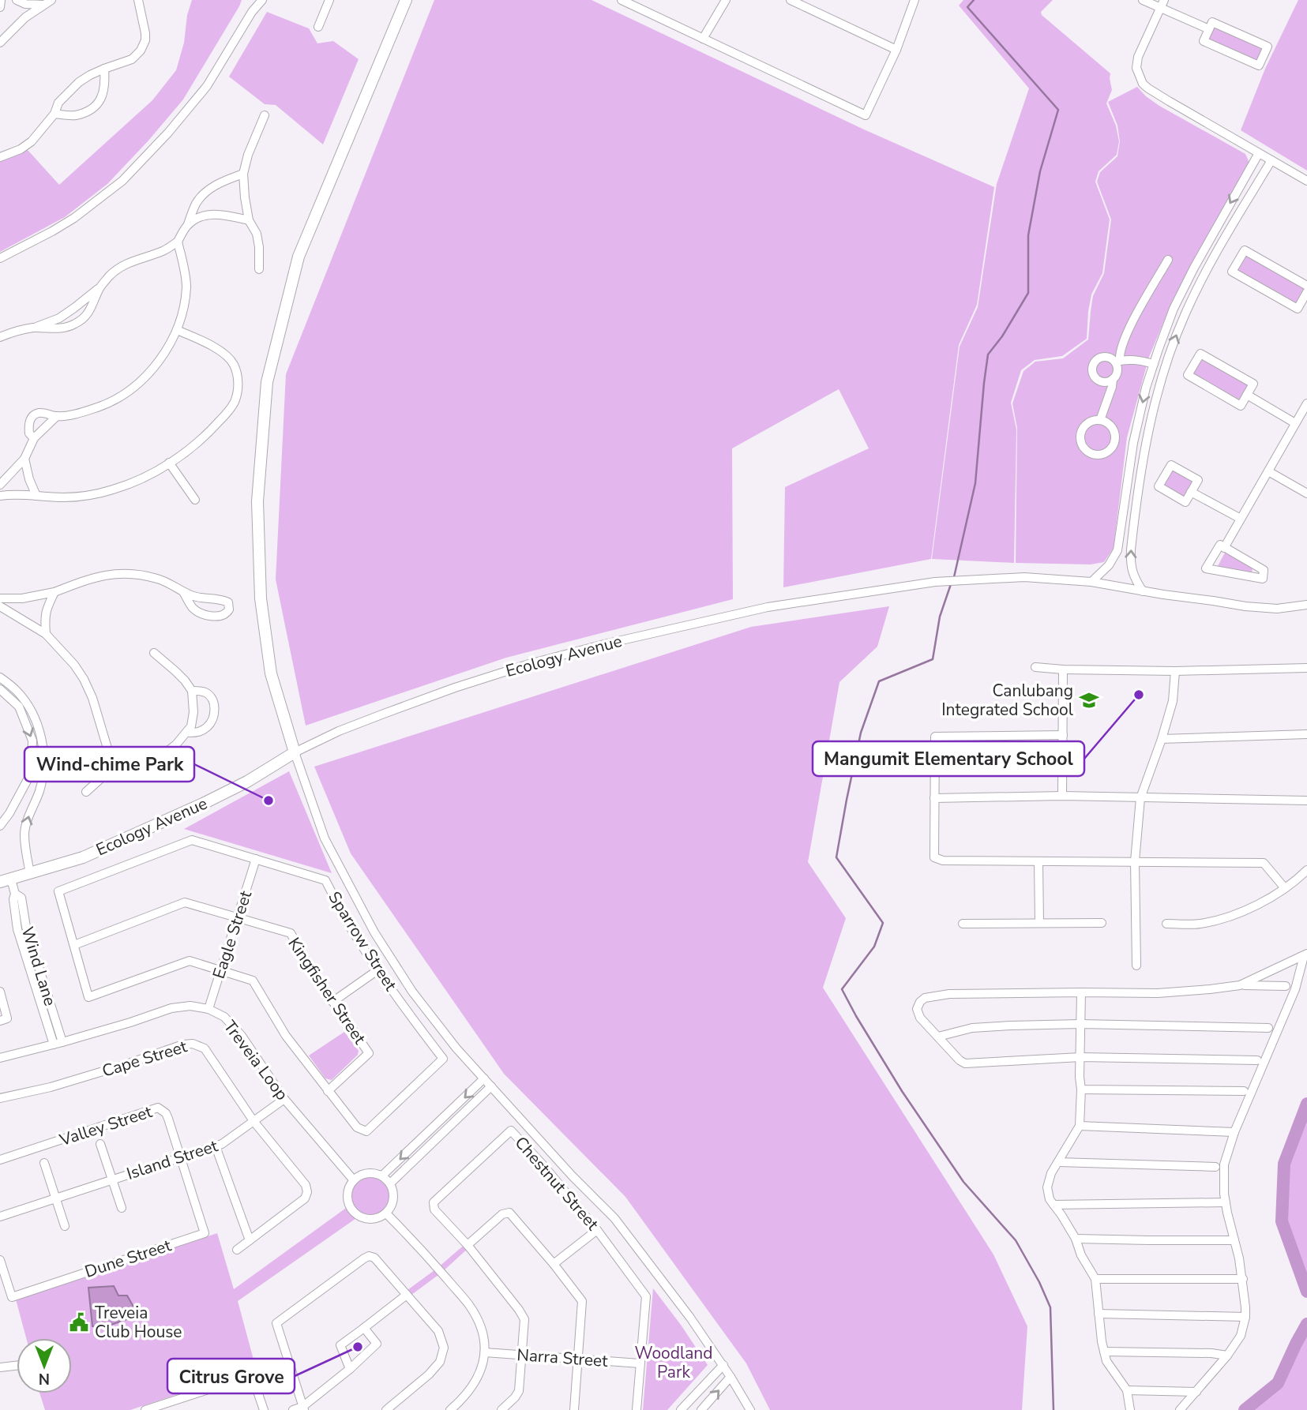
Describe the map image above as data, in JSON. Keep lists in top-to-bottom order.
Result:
{
  "streets": {
    "street": [
      "Ecology Avenue",
      "Eagle Street",
      "Sparrow Street",
      "Wind Lane",
      "Kingfisher Street",
      "Cape Street",
      "Treveia Loop",
      "Valley Street",
      "Island Street",
      "Chestnut Street",
      "Dune Street",
      "Narra Street"
    ]
  },
  "crossings": [
    ["Ecology Avenue", "Wind Lane"],
    ["Eagle Street", "Sparrow Street"],
    ["Eagle Street", "Kingfisher Street"],
    ["Eagle Street", "Treveia Loop"],
    ["Sparrow Street", "Kingfisher Street"],
    ["Wind Lane", "Treveia Loop"],
    ["Cape Street", "Island Street"],
    ["Treveia Loop", "Island Street"],
    ["Valley Street", "Island Street"],
    ["Valley Street", "Dune Street"],
    ["Island Street", "Dune Street"],
    ["Chestnut Street", "Narra Street"]
  ],
  "parks": ["Woodland Park"],
  "places": {
    "other": ["Mangumit Elementary School", "Wind-chime Park", "Citrus Grove"],
    "school or university": ["Canlubang Integrated School"],
    "public building": ["Treveia Club House"]
  },
  "north": "bottom"
}
